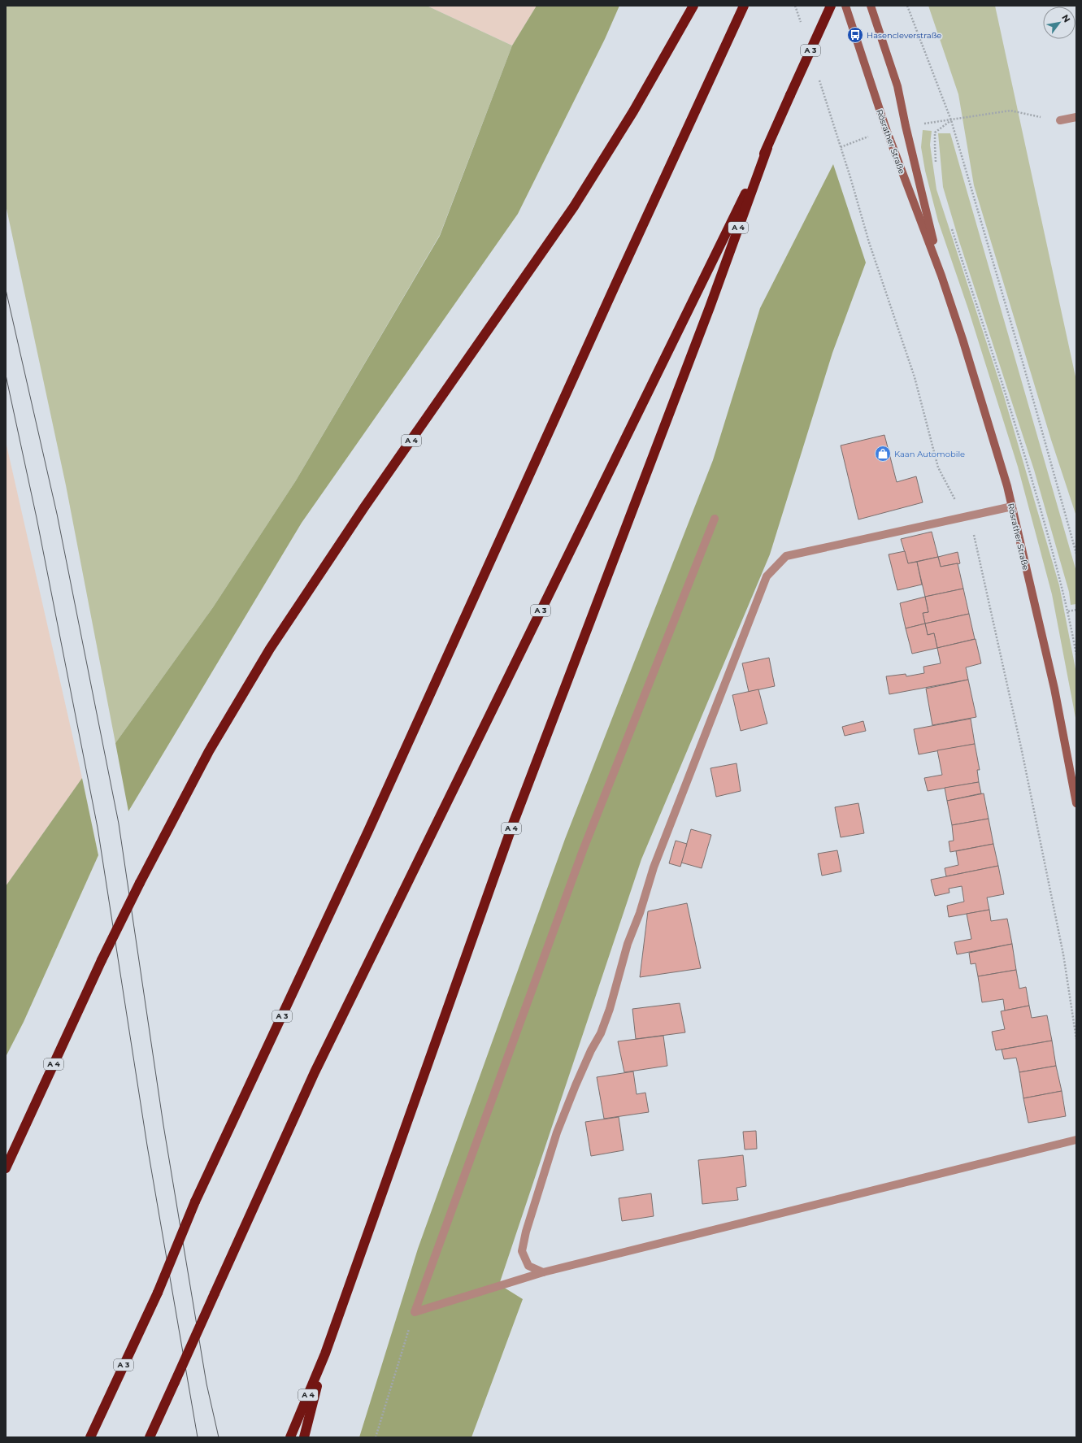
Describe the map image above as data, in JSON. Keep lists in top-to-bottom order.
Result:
{
  "streets": {
    "highway": ["A 3", "A 4"],
    "main road": ["Rösrather Straße"]
  },
  "crossings": [
    ["A 3", "A 4"]
  ],
  "places": {
    "bus stop": ["Hasencleverstraße"],
    "shop": ["Kaan Automobile"]
  },
  "north": "top right"
}
